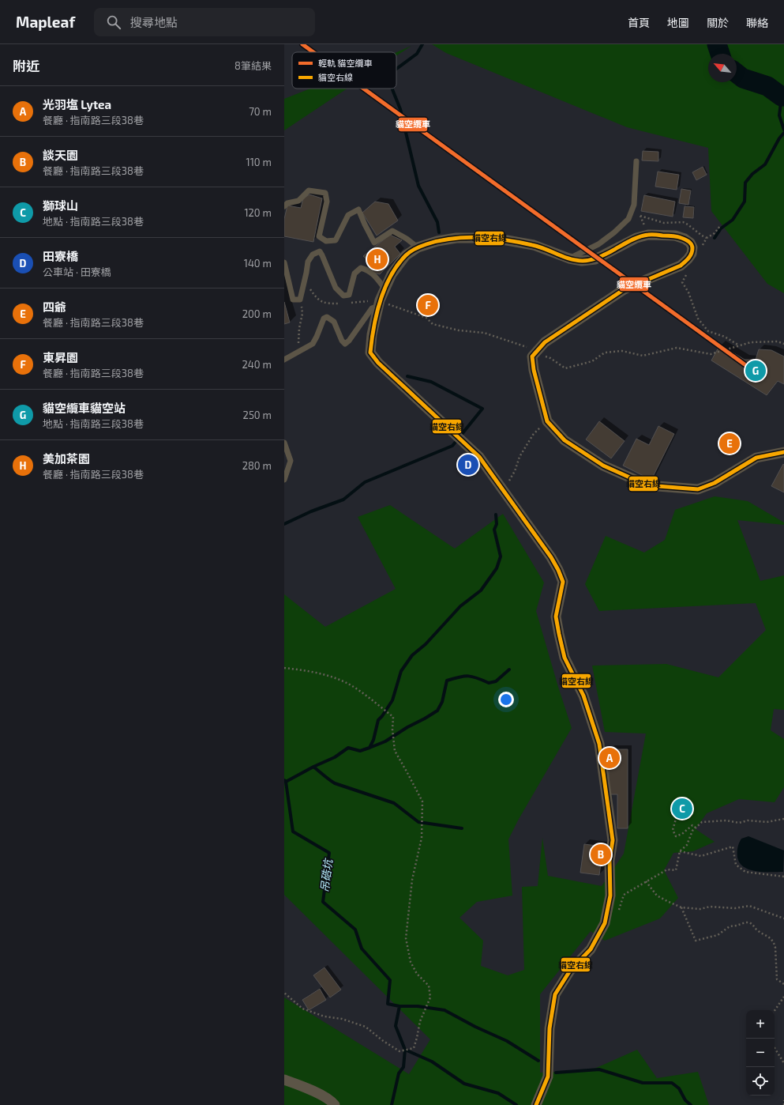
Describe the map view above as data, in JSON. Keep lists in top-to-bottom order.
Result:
{
  "water": ["吊硞坑"],
  "lines": ["tram line 貓空纜車", "transit line 貓空右線"],
  "legend": ["輕軌 貓空纜車", "貓空右線"],
  "north": "top left",
  "page": {
    "header": "Mapleaf",
    "search": "搜尋地點",
    "nav": [
      "首頁",
      "地圖",
      "關於",
      "聯絡"
    ],
    "heading": ["附近", "8筆結果"],
    "list": [
      {
        "mark": "A",
        "name": "光羽塩 Lytea",
        "note": "餐廳 · 指南路三段38巷",
        "value": "70 m"
      },
      {
        "mark": "B",
        "name": "談天園",
        "note": "餐廳 · 指南路三段38巷",
        "value": "110 m"
      },
      {
        "mark": "C",
        "name": "獅球山",
        "note": "地點 · 指南路三段38巷",
        "value": "120 m"
      },
      {
        "mark": "D",
        "name": "田寮橋",
        "note": "公車站 · 田寮橋",
        "value": "140 m"
      },
      {
        "mark": "E",
        "name": "四爺",
        "note": "餐廳 · 指南路三段38巷",
        "value": "200 m"
      },
      {
        "mark": "F",
        "name": "東昇園",
        "note": "餐廳 · 指南路三段38巷",
        "value": "240 m"
      },
      {
        "mark": "G",
        "name": "貓空纜車貓空站",
        "note": "地點 · 指南路三段38巷",
        "value": "250 m"
      },
      {
        "mark": "H",
        "name": "美加茶園",
        "note": "餐廳 · 指南路三段38巷",
        "value": "280 m"
      }
    ],
    "pins": [
      "H",
      "F",
      "G",
      "E",
      "D",
      "A",
      "C",
      "B"
    ],
    "map_buttons": ["+", "−"]
  }
}
